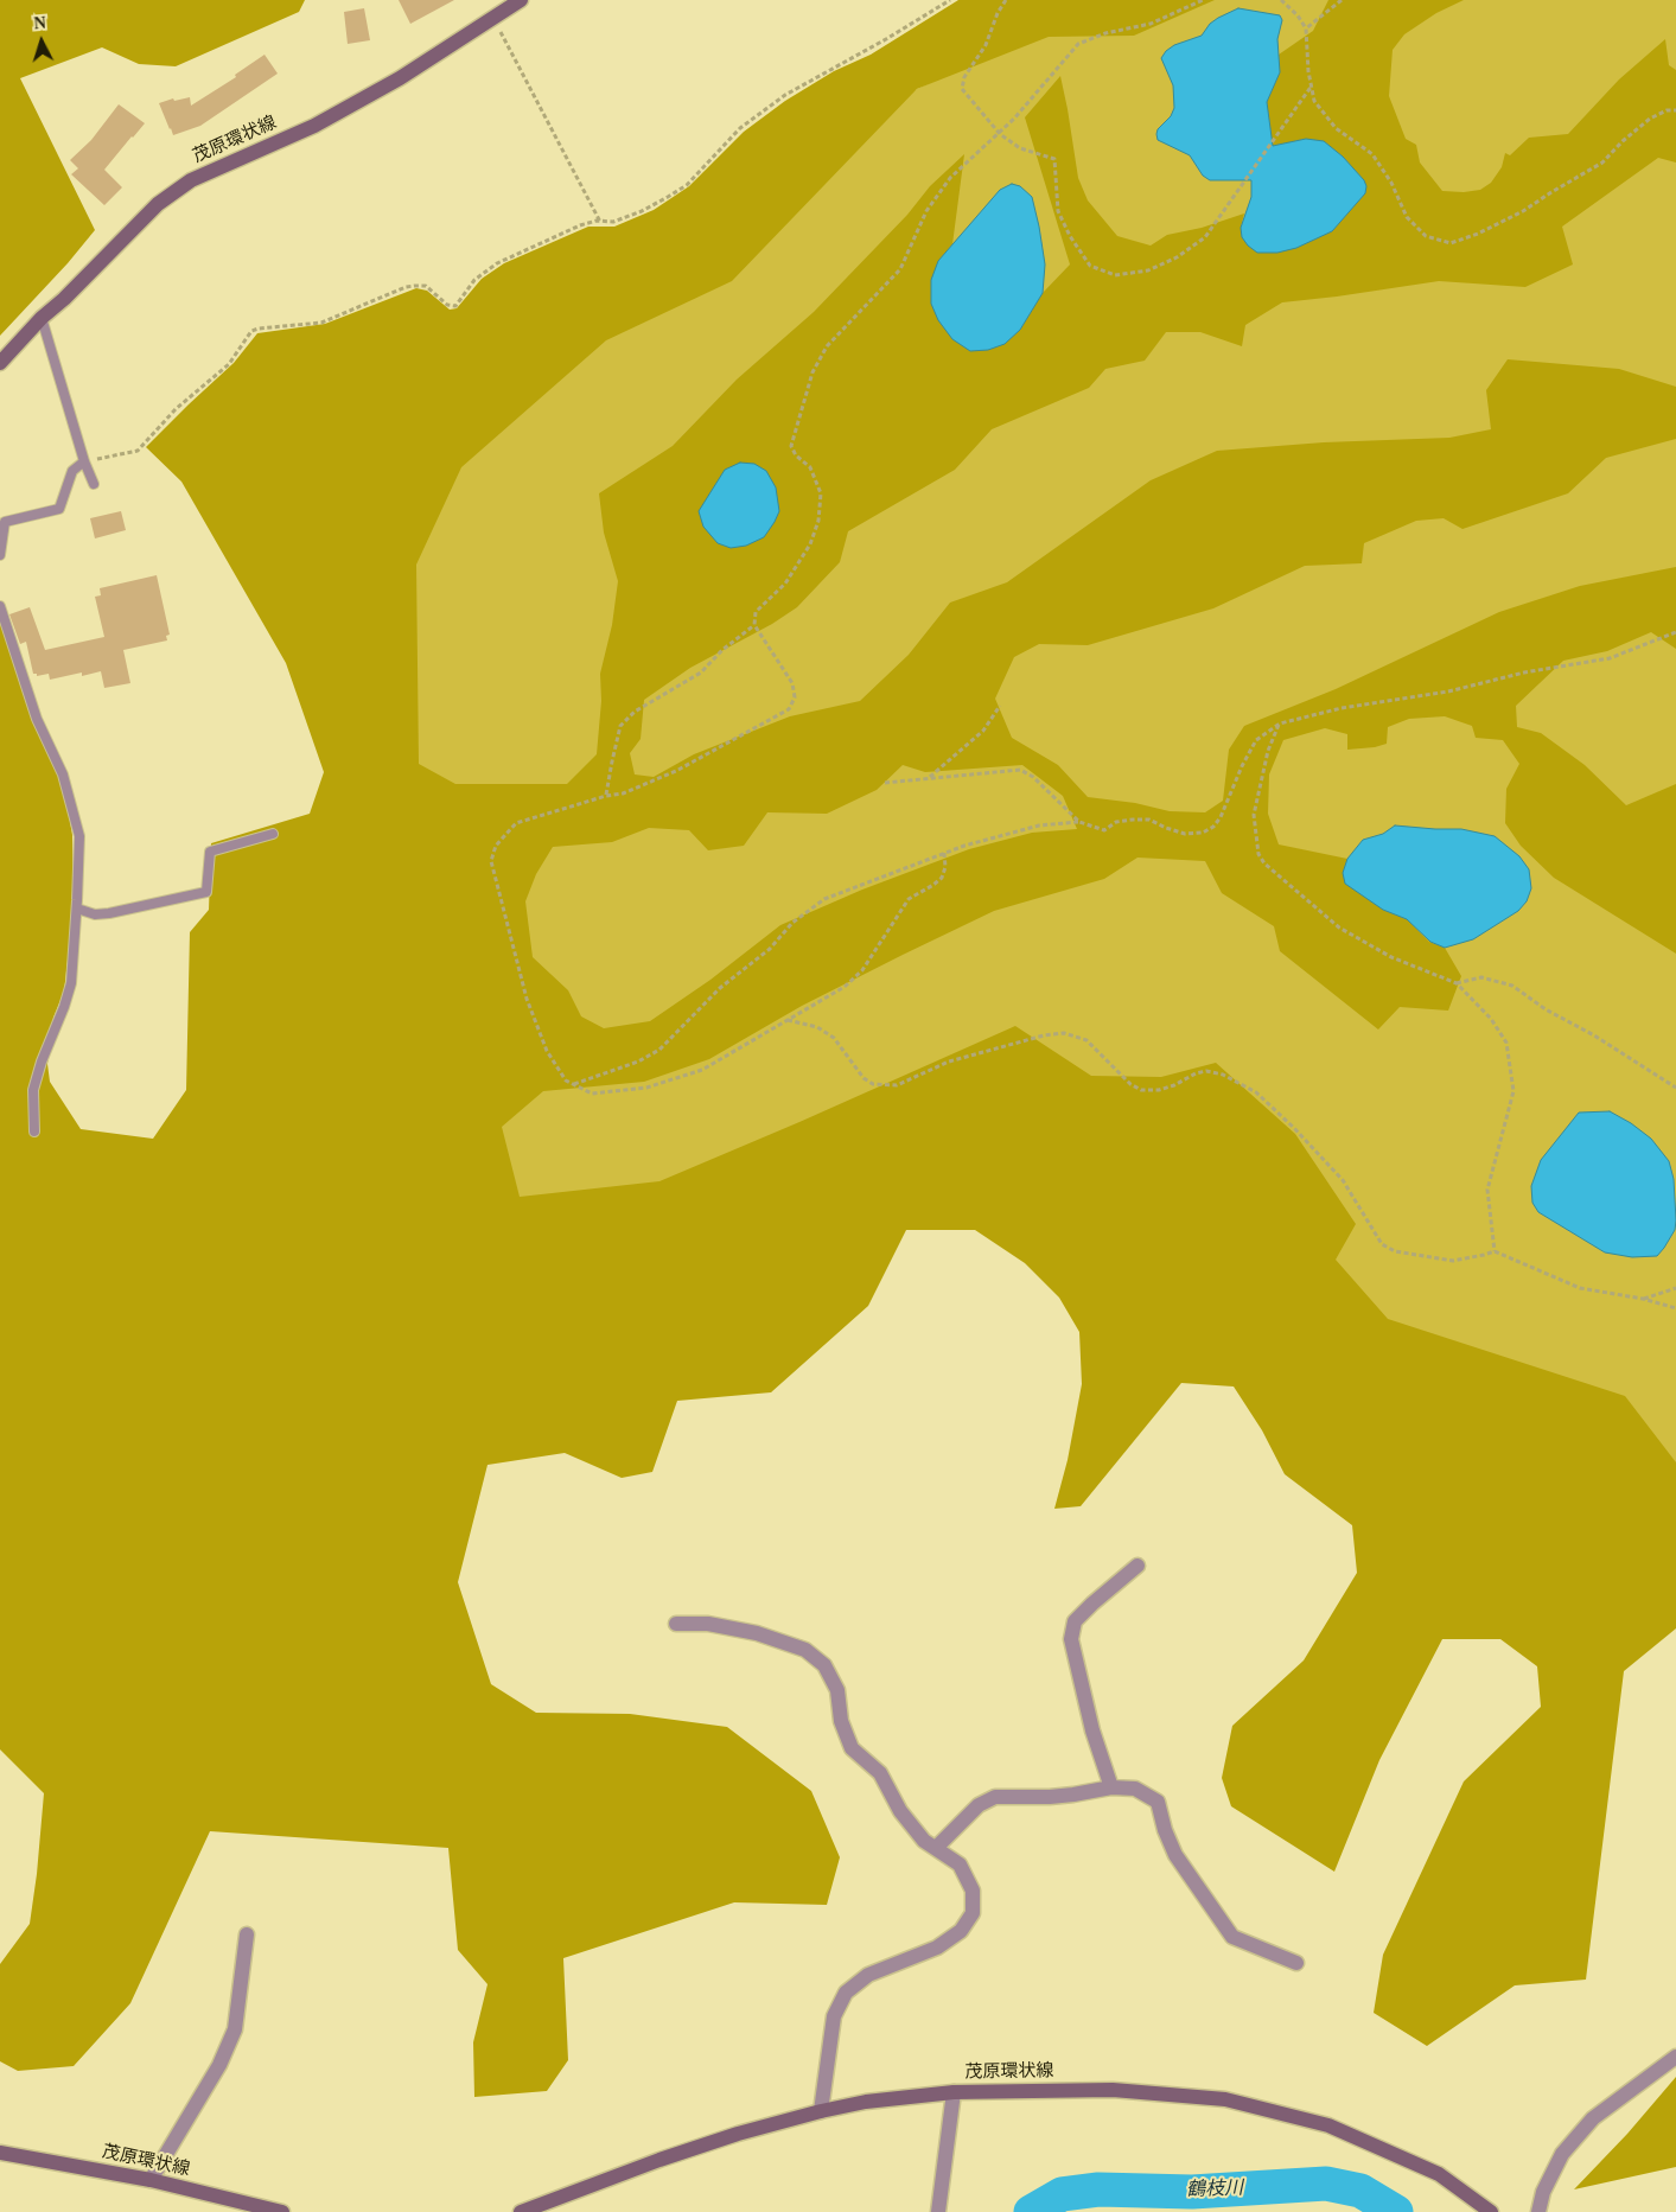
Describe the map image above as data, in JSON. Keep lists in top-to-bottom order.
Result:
{
  "streets": {
    "main road": ["茂原環状線"]
  },
  "water": ["鶴枝川"],
  "north": "top"
}
